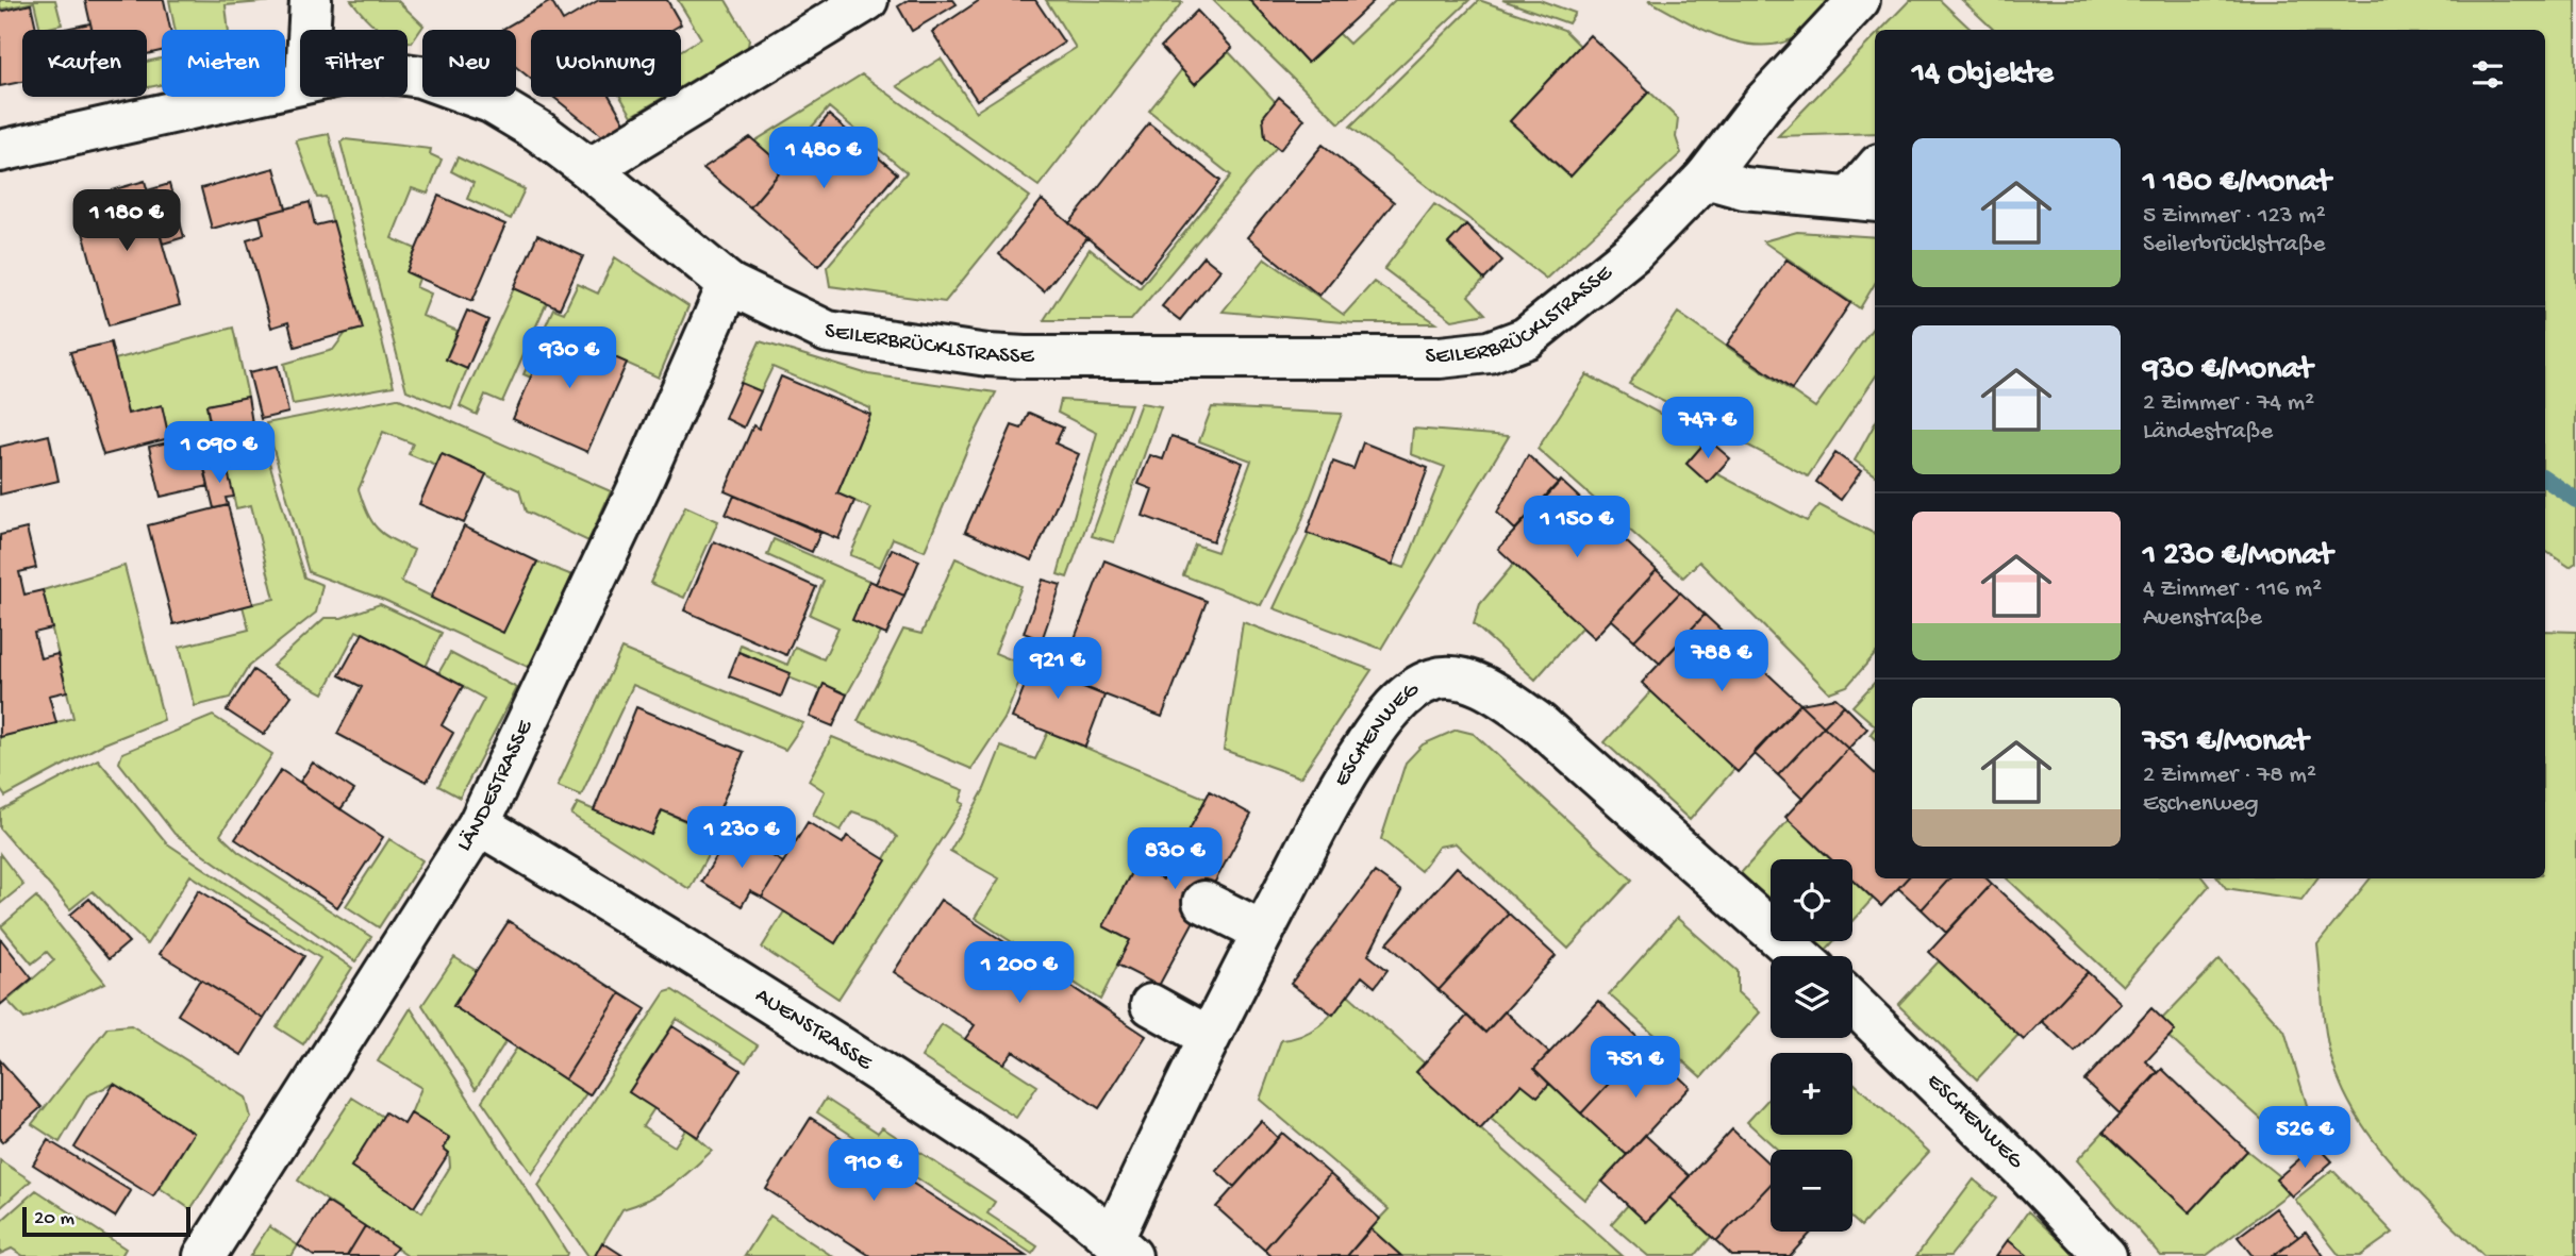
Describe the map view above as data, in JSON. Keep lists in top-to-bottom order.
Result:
{
  "streets": {
    "street": [
      "SEILERBRÜCKLSTRASSE",
      "ESCHENWEG",
      "LÄNDESTRASSE",
      "AUENSTRASSE"
    ]
  },
  "crossings": [
    ["SEILERBRÜCKLSTRASSE", "LÄNDESTRASSE"],
    ["ESCHENWEG", "AUENSTRASSE"],
    ["LÄNDESTRASSE", "AUENSTRASSE"]
  ],
  "scale_bar": "20 m",
  "page": {
    "chip": [
      "Kaufen",
      "Mieten",
      "Filter",
      "Neu",
      "Wohnung"
    ],
    "heading": "14 Objekte",
    "list": [
      {
        "name": "1 180 €/Monat",
        "note": "5 Zimmer · 123 m² · Seilerbrücklstraße"
      },
      {
        "name": "930 €/Monat",
        "note": "2 Zimmer · 74 m² · Ländestraße"
      },
      {
        "name": "1 230 €/Monat",
        "note": "4 Zimmer · 116 m² · Auenstraße"
      },
      {
        "name": "751 €/Monat",
        "note": "2 Zimmer · 78 m² · Eschenweg"
      }
    ],
    "price": [
      "1 480 €",
      "1 180 €",
      "930 €",
      "747 €",
      "1 090 €",
      "1 150 €",
      "788 €",
      "921 €",
      "1 230 €",
      "830 €",
      "1 200 €",
      "751 €",
      "526 €",
      "910 €"
    ],
    "map_buttons": ["+", "−"],
    "scale": "20 m"
  }
}
